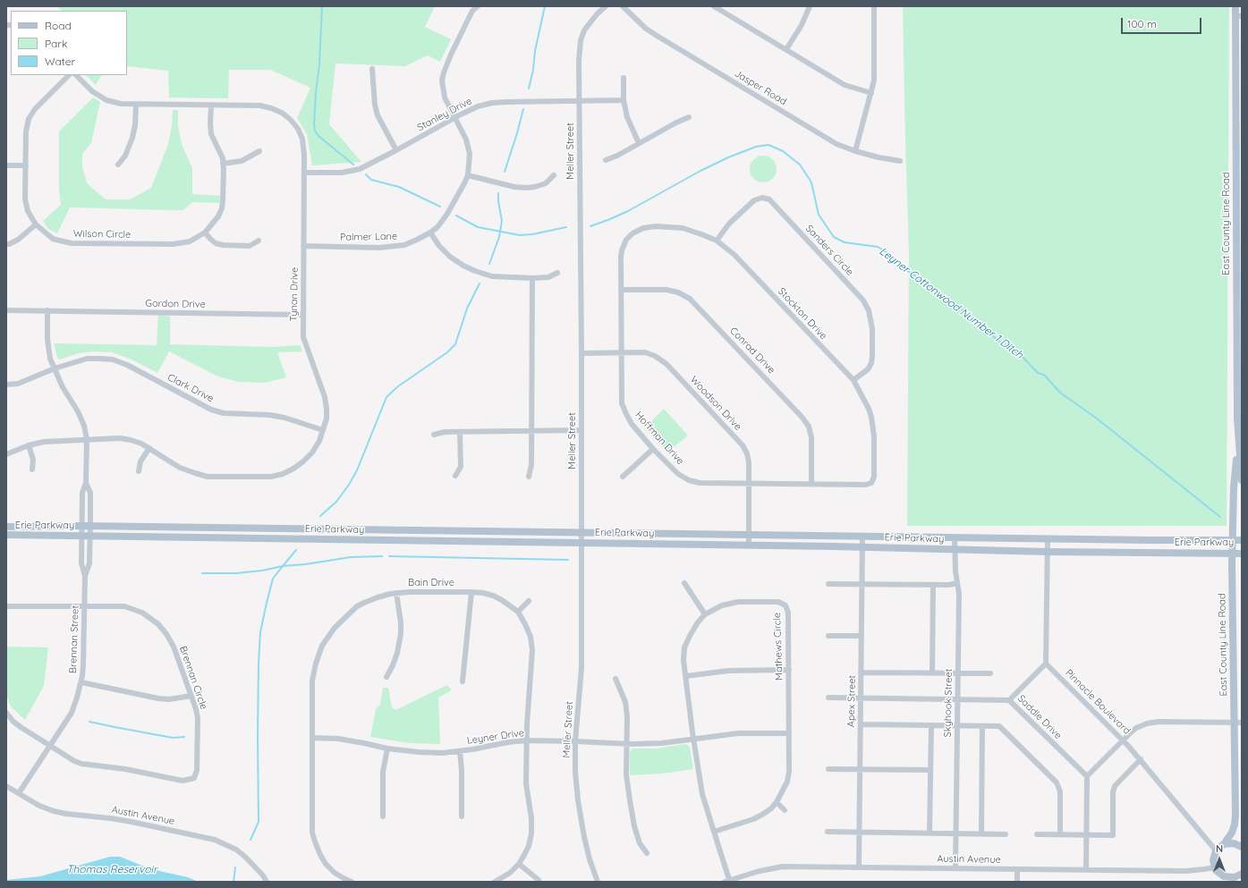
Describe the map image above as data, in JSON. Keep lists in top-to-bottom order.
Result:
{
  "streets": {
    "main road": ["East County Line Road", "Erie Parkway"],
    "street": [
      "Jasper Road",
      "Stanley Drive",
      "Meller Street",
      "Wilson Circle",
      "Palmer Lane",
      "Sanders Circle",
      "Tynan Drive",
      "Gordon Drive",
      "Stockton Drive",
      "Conrad Drive",
      "Clark Drive",
      "Woodson Drive",
      "Hoffman Drive",
      "Bain Drive",
      "Brennan Street",
      "Mathews Circle",
      "Brennan Circle",
      "Apex Street",
      "Pinnacle Boulevard",
      "Skyhook Street",
      "Saddle Drive",
      "Leyner Drive",
      "Austin Avenue"
    ]
  },
  "crossings": [
    ["Stanley Drive", "Meller Street"],
    ["Stanley Drive", "Palmer Lane"],
    ["Stanley Drive", "Tynan Drive"],
    ["Meller Street", "Woodson Drive"],
    ["Meller Street", "Erie Parkway"],
    ["Meller Street", "Leyner Drive"],
    ["East County Line Road", "Erie Parkway"],
    ["Wilson Circle", "Tynan Drive"],
    ["Palmer Lane", "Tynan Drive"],
    ["Sanders Circle", "Stockton Drive"],
    ["Tynan Drive", "Gordon Drive"],
    ["Tynan Drive", "Clark Drive"],
    ["Tynan Drive", "Brennan Street"],
    ["Gordon Drive", "Brennan Street"],
    ["Stockton Drive", "Hoffman Drive"],
    ["Conrad Drive", "Hoffman Drive"],
    ["Clark Drive", "Brennan Street"],
    ["Woodson Drive", "Hoffman Drive"],
    ["Woodson Drive", "Erie Parkway"],
    ["Erie Parkway", "Brennan Street"],
    ["Erie Parkway", "Apex Street"],
    ["Erie Parkway", "Skyhook Street"],
    ["Bain Drive", "Leyner Drive"],
    ["Brennan Street", "Brennan Circle"],
    ["Brennan Street", "Austin Avenue"],
    ["Mathews Circle", "Leyner Drive"],
    ["Mathews Circle", "Austin Avenue"],
    ["Apex Street", "Saddle Drive"],
    ["Apex Street", "Austin Avenue"],
    ["Skyhook Street", "Saddle Drive"],
    ["Skyhook Street", "Austin Avenue"]
  ],
  "water": ["Leyner Cottonwood Number 1 Ditch", "Thomas Reservoir"],
  "legend": ["Road", "Park", "Water"],
  "scale_bar": "100 m",
  "north": "top"
}
